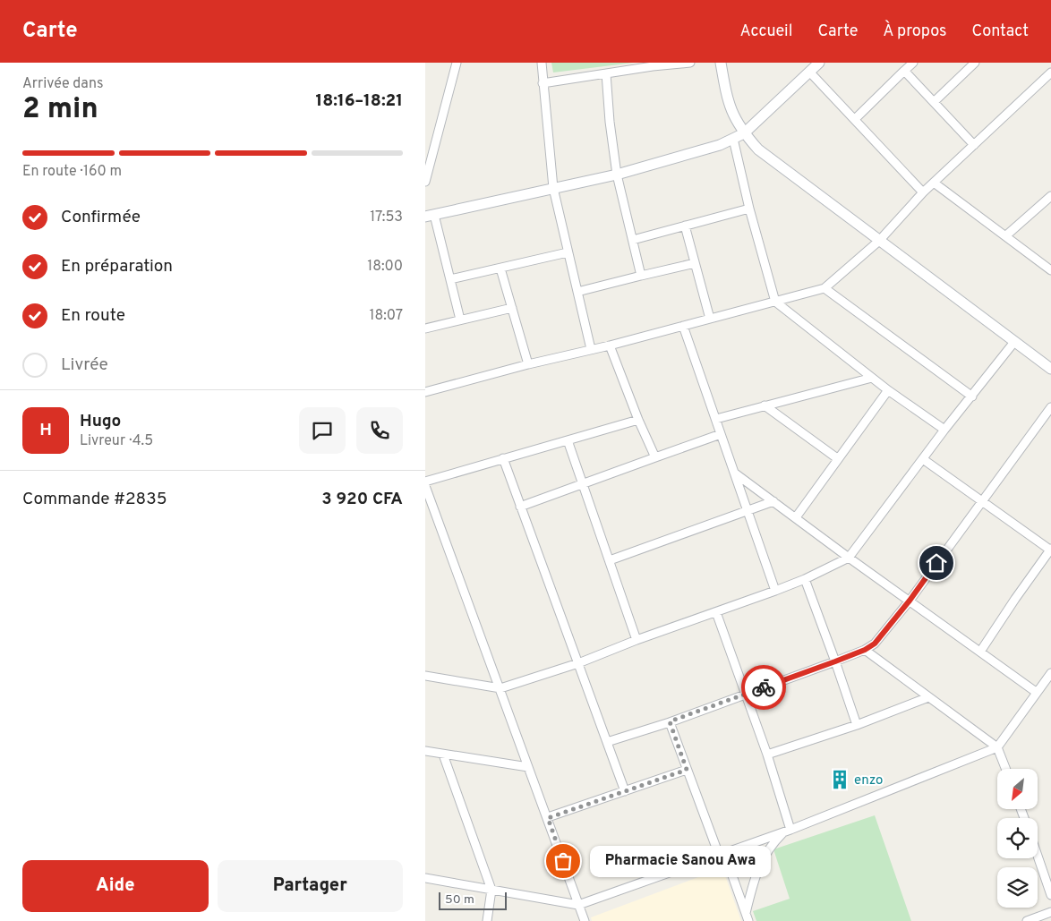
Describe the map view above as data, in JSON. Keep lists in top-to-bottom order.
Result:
{
  "places": {
    "building": ["enzo"],
    "other": ["Pharmacie Sanou Awa"]
  },
  "scale_bar": "50 m",
  "north": "bottom left",
  "page": {
    "header": "Carte",
    "nav": [
      "Accueil",
      "Carte",
      "À propos",
      "Contact"
    ],
    "heading": ["2 min", "Arrivée dans", "18:16–18:21"],
    "panel": [
      "Hugo",
      "Livreur · 4.5",
      "Commande #2835",
      "3 920 CFA"
    ],
    "bar": "En route · 160 m",
    "list": [
      ["Confirmée", "17:53"],
      ["En préparation", "18:00"],
      ["En route", "18:07"],
      "Livrée"
    ],
    "round": "H",
    "bubble": "Pharmacie Sanou Awa",
    "buttons": ["Aide", "Partager"],
    "scale": "50 m"
  }
}
